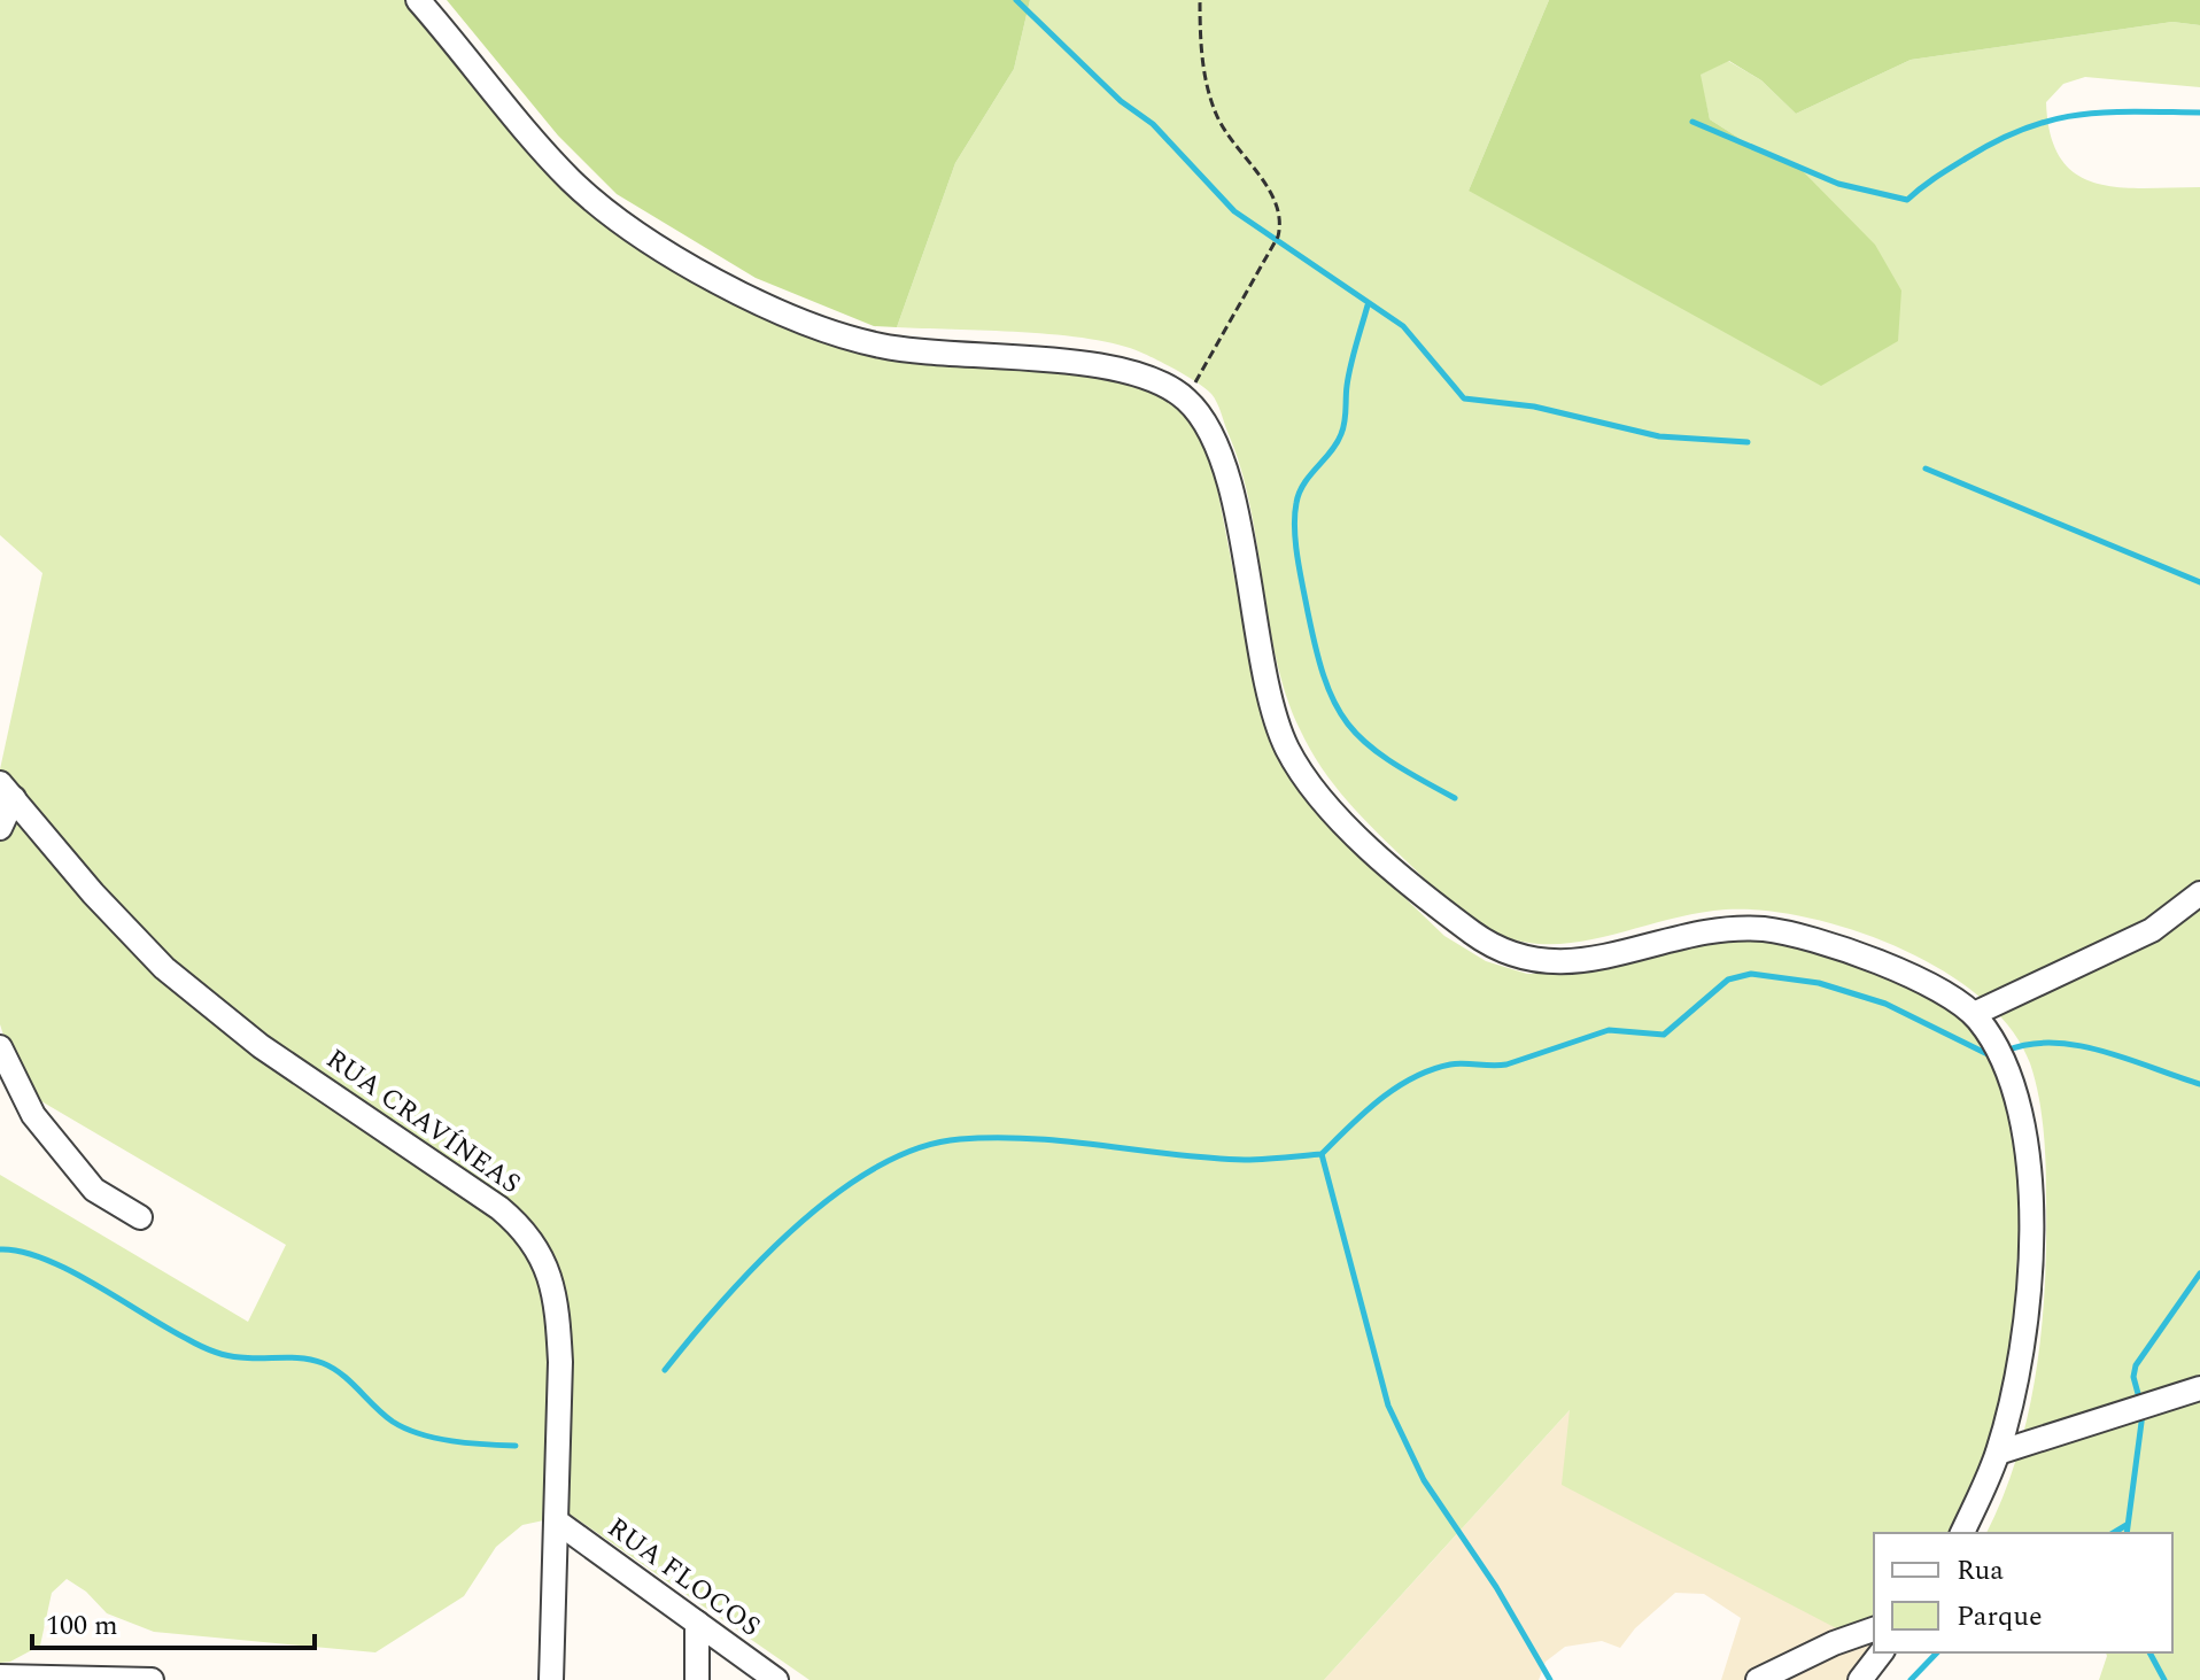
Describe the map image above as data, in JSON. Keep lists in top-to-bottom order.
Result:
{
  "streets": {
    "street": ["RUA CRAVÍNEAS", "RUA FLOCOS"]
  },
  "crossings": [
    ["RUA CRAVÍNEAS", "RUA FLOCOS"]
  ],
  "legend": ["Rua", "Parque"],
  "scale_bar": "100 m"
}
